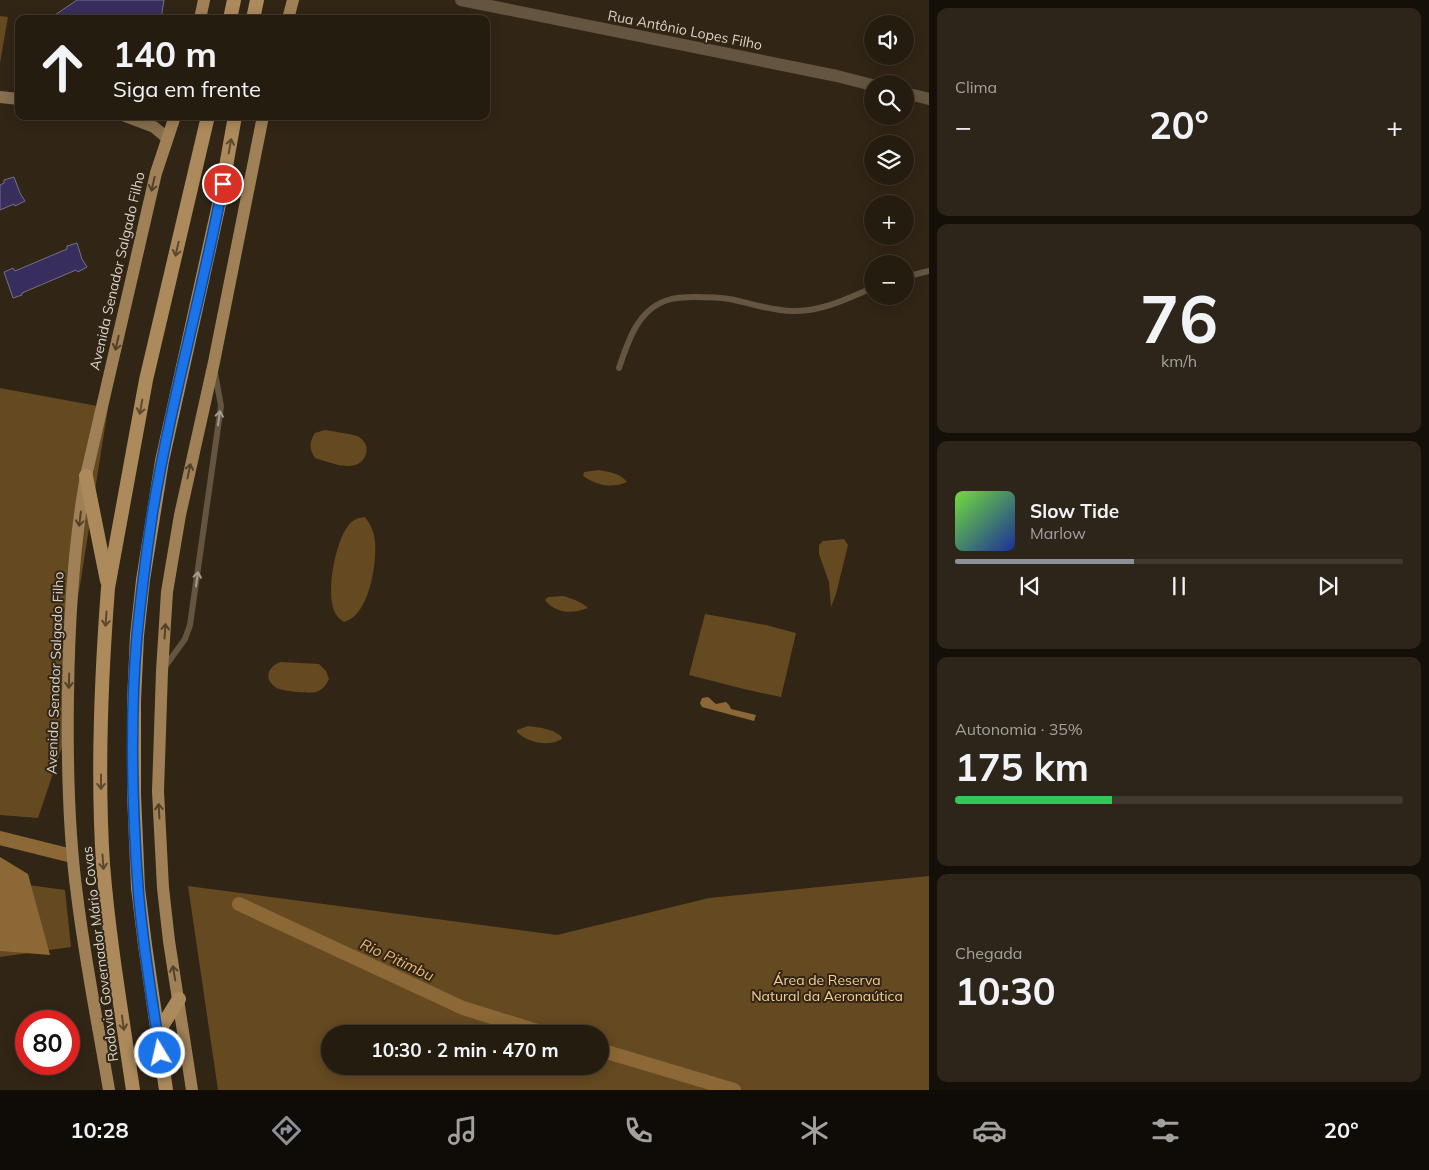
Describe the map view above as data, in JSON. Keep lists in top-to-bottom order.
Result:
{
  "streets": {
    "highway": ["Rodovia Governador Mário Covas"],
    "main road": ["Avenida Senador Salgado Filho"],
    "street": ["Rua Antônio Lopes Filho"]
  },
  "water": ["Rio Pitimbu"],
  "parks": ["Área de Reserva Natural da Aeronaútica"],
  "page": {
    "tile": [
      "Clima",
      ["76", "km/h"],
      ["Autonomia · 35%", "175 km"],
      ["Chegada", "10:30"]
    ],
    "map_buttons": ["+", "−"],
    "turn": ["140 m", "Siga em frente"],
    "heat": ["−", "20°", "+"],
    "song": ["Slow Tide", "Marlow"],
    "limit": "80",
    "trip": "10:30 · 2 min · 470 m",
    "tabs": ["10:28", "20°"]
  }
}
